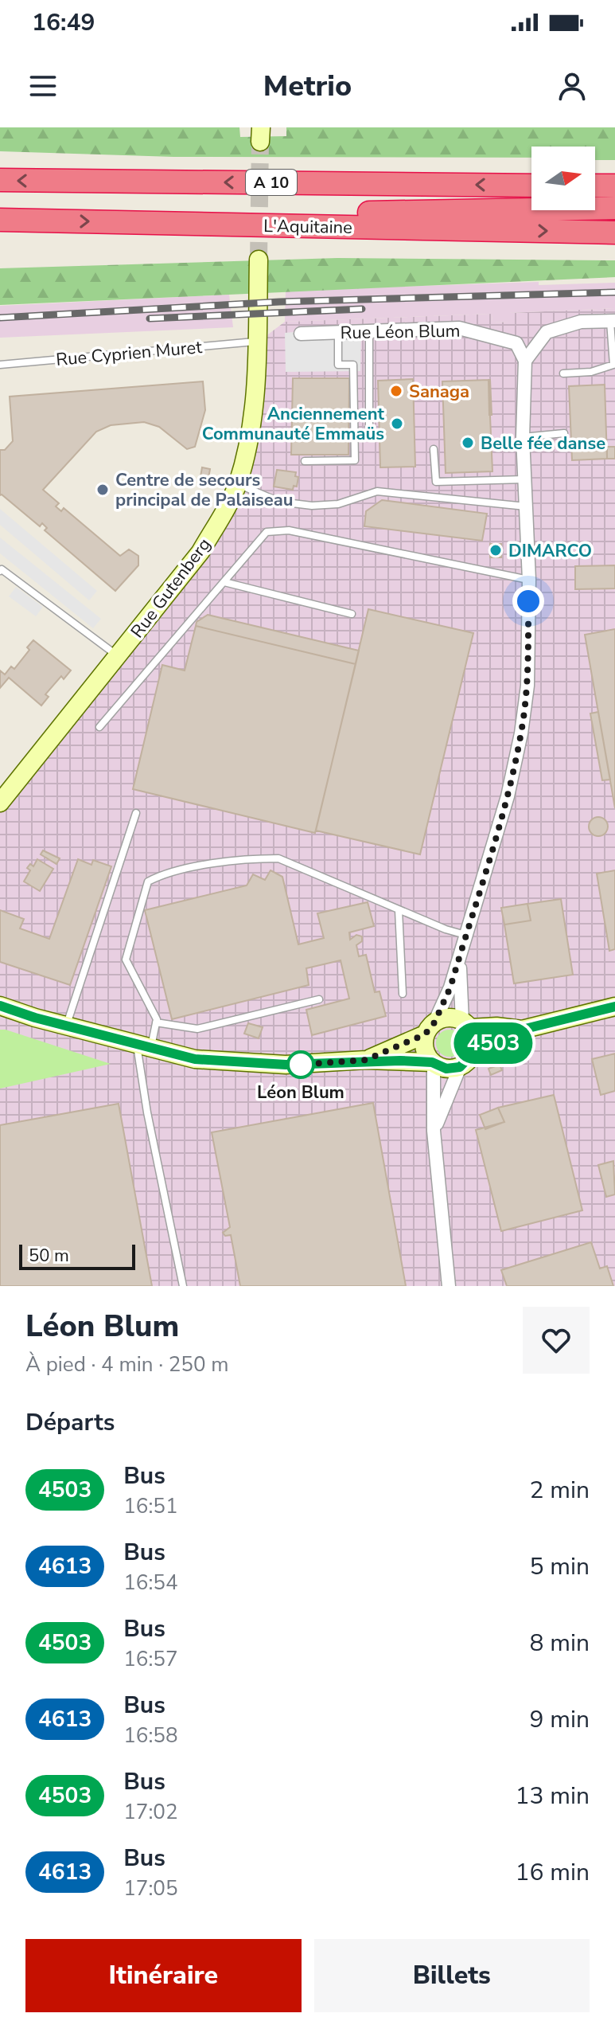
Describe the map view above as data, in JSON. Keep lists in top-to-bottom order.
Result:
{
  "streets": {
    "highway": ["A 10", "L'Aquitaine"],
    "street": ["Rue Léon Blum", "Rue Gutenberg"],
    "lane": ["Rue Cyprien Muret"]
  },
  "crossings": [
    ["Rue Cyprien Muret", "Rue Gutenberg"]
  ],
  "places": [
    "Sanaga",
    "Anciennement Communauté Emmaüs",
    "Belle fée danse",
    "Centre de secours principal de Palaiseau",
    "DIMARCO",
    "Léon Blum"
  ],
  "lines": ["bus line 4503"],
  "scale_bar": "50 m",
  "north": "right",
  "page": {
    "status": "16:49",
    "header": "Metrio",
    "on_map": "4503",
    "scale": "50 m",
    "heading": [
      ["Léon Blum", "À pied · 4 min · 250 m"],
      "Départs"
    ],
    "list": [
      {
        "mark": "4503",
        "name": "Bus",
        "note": "16:51",
        "value": "2 min"
      },
      {
        "mark": "4613",
        "name": "Bus",
        "note": "16:54",
        "value": "5 min"
      },
      {
        "mark": "4503",
        "name": "Bus",
        "note": "16:57",
        "value": "8 min"
      },
      {
        "mark": "4613",
        "name": "Bus",
        "note": "16:58",
        "value": "9 min"
      },
      {
        "mark": "4503",
        "name": "Bus",
        "note": "17:02",
        "value": "13 min"
      },
      {
        "mark": "4613",
        "name": "Bus",
        "note": "17:05",
        "value": "16 min"
      }
    ],
    "buttons": ["Itinéraire", "Billets"]
  }
}
